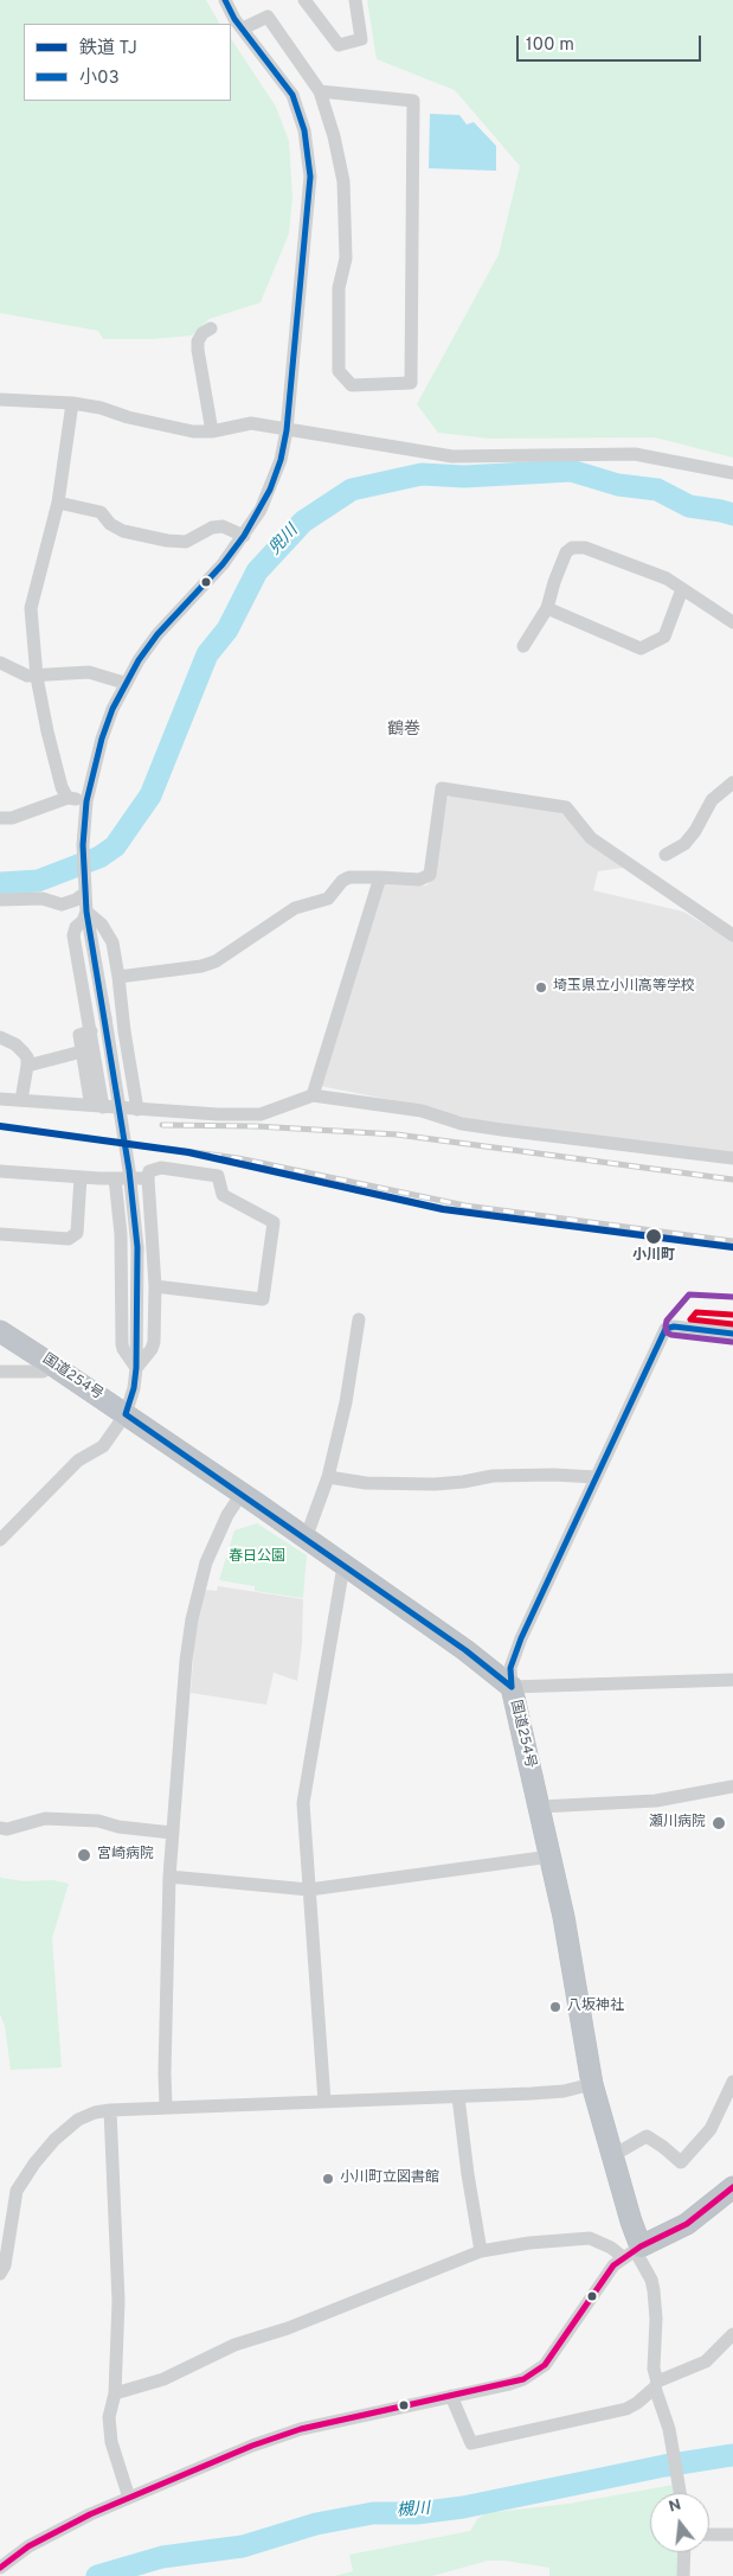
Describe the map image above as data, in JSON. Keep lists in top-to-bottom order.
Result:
{
  "streets": {
    "highway": ["国道254号"]
  },
  "districts": ["鶴巻"],
  "water": ["兜川", "槻川"],
  "parks": ["春日公園"],
  "places": [
    "埼玉県立小川高等学校",
    "小川町",
    "瀬川病院",
    "宮崎病院",
    "八坂神社",
    "小川町立図書館"
  ],
  "lines": ["transit line 小03", "rail line TJ"],
  "legend": ["鉄道 TJ", "小03"],
  "scale_bar": "100 m",
  "north": "top"
}
